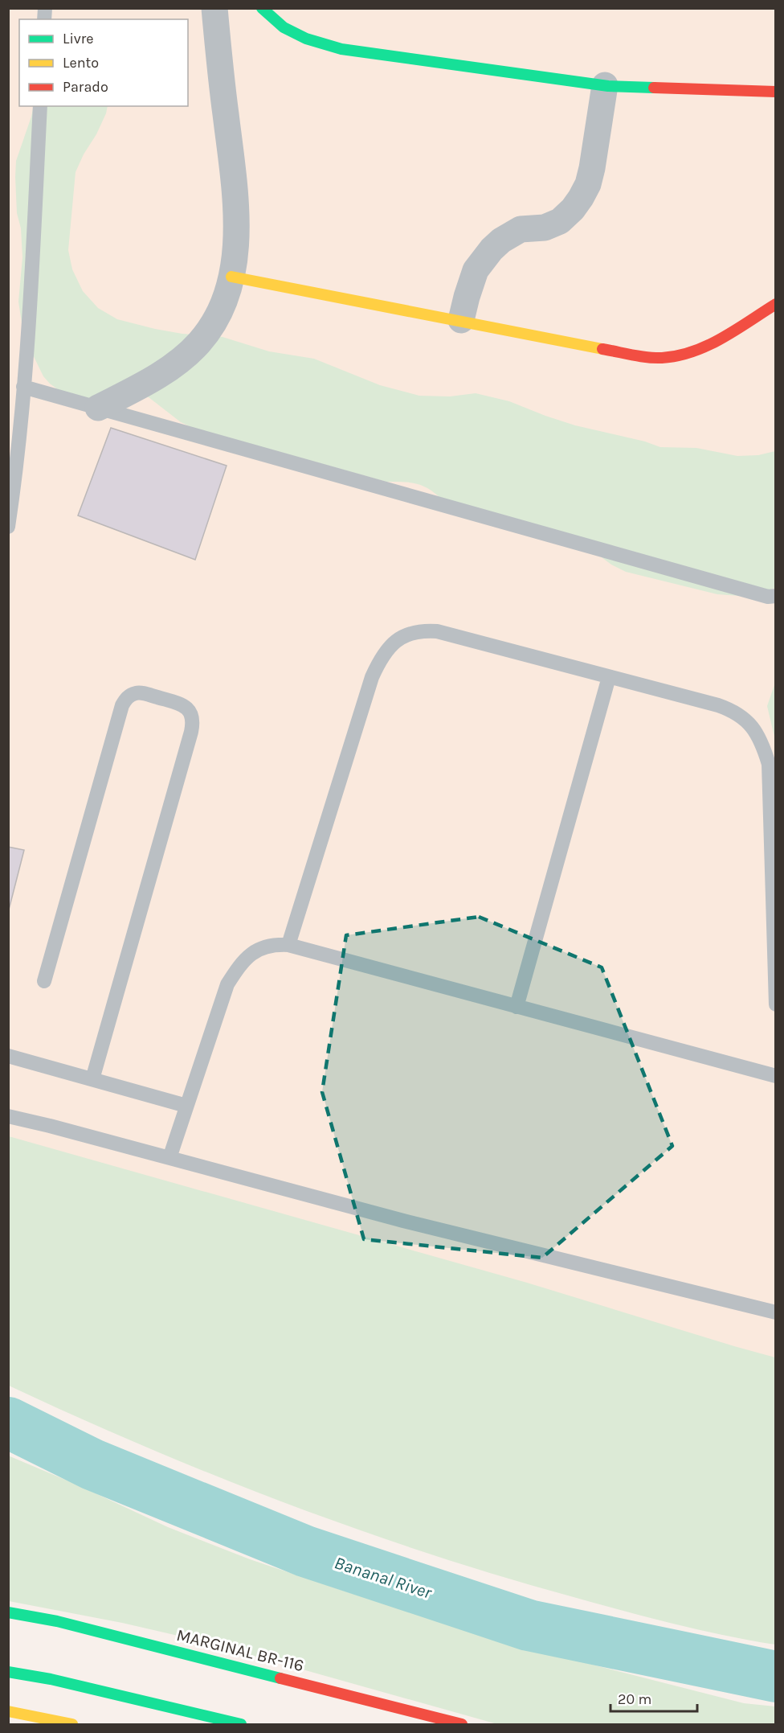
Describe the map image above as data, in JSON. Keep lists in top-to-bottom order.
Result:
{
  "streets": {
    "main road": ["MARGINAL BR-116"]
  },
  "water": ["Bananal River"],
  "legend": ["Livre", "Lento", "Parado"],
  "scale_bar": "20 m"
}
